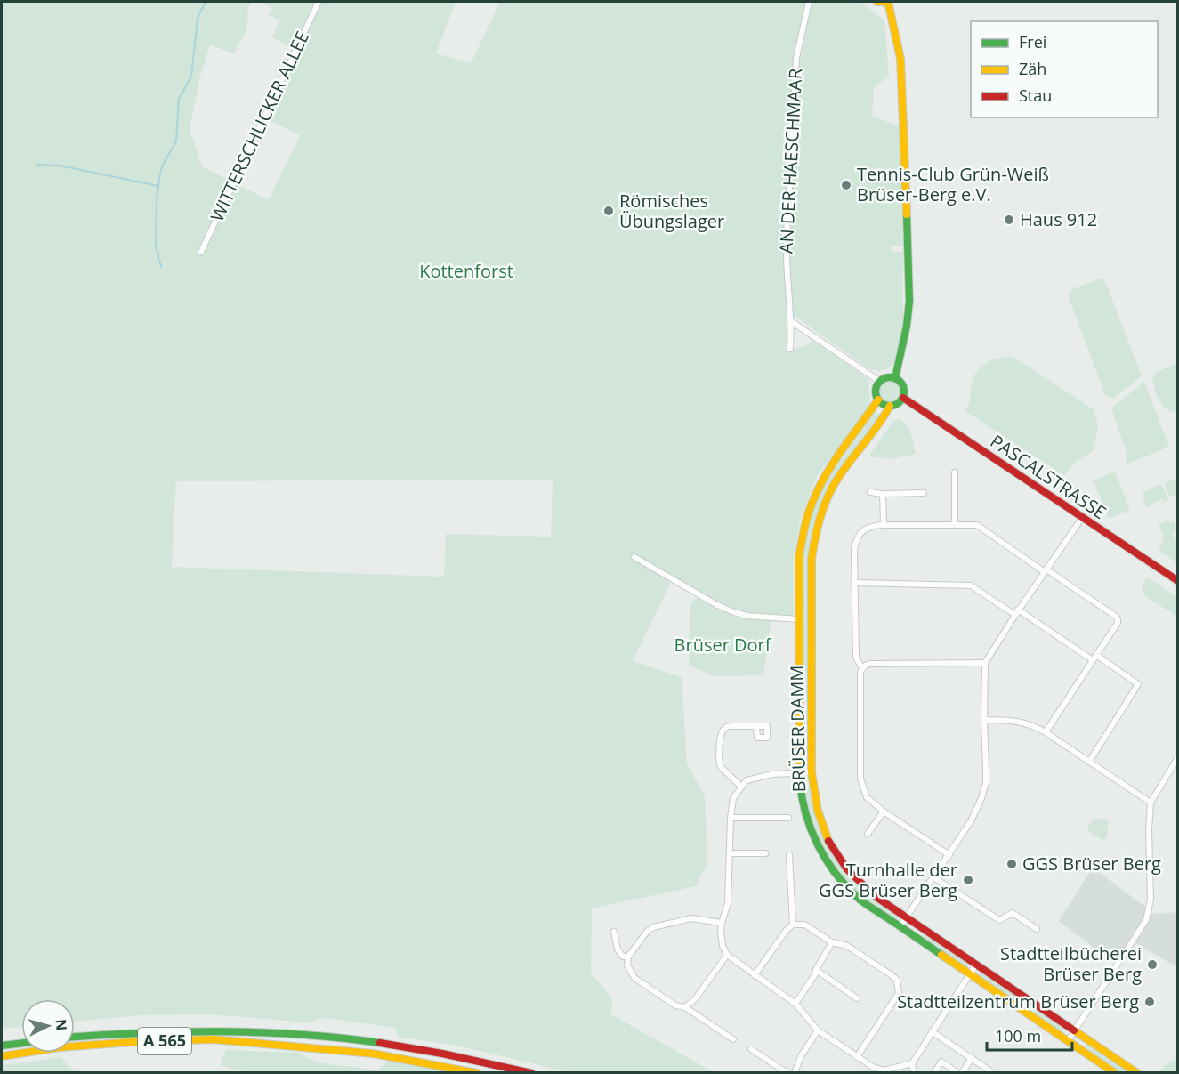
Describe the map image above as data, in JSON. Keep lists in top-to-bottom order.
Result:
{
  "streets": {
    "main road": ["PASCALSTRASSE", "BRÜSER DAMM", "A 565"],
    "street": ["WITTERSCHLICKER ALLEE", "AN DER HAESCHMAAR"]
  },
  "crossings": [
    ["PASCALSTRASSE", "BRÜSER DAMM"]
  ],
  "parks": ["Kottenforst", "Brüser Dorf"],
  "places": [
    "Tennis-Club Grün-Weiß Brüser-Berg e.V.",
    "Römisches Übungslager",
    "Haus 912",
    "GGS Brüser Berg",
    "Turnhalle der GGS Brüser Berg",
    "Stadtteilbücherei Brüser Berg",
    "Stadtteilzentrum Brüser Berg"
  ],
  "legend": ["Frei", "Zäh", "Stau"],
  "scale_bar": "100 m",
  "north": "right"
}
